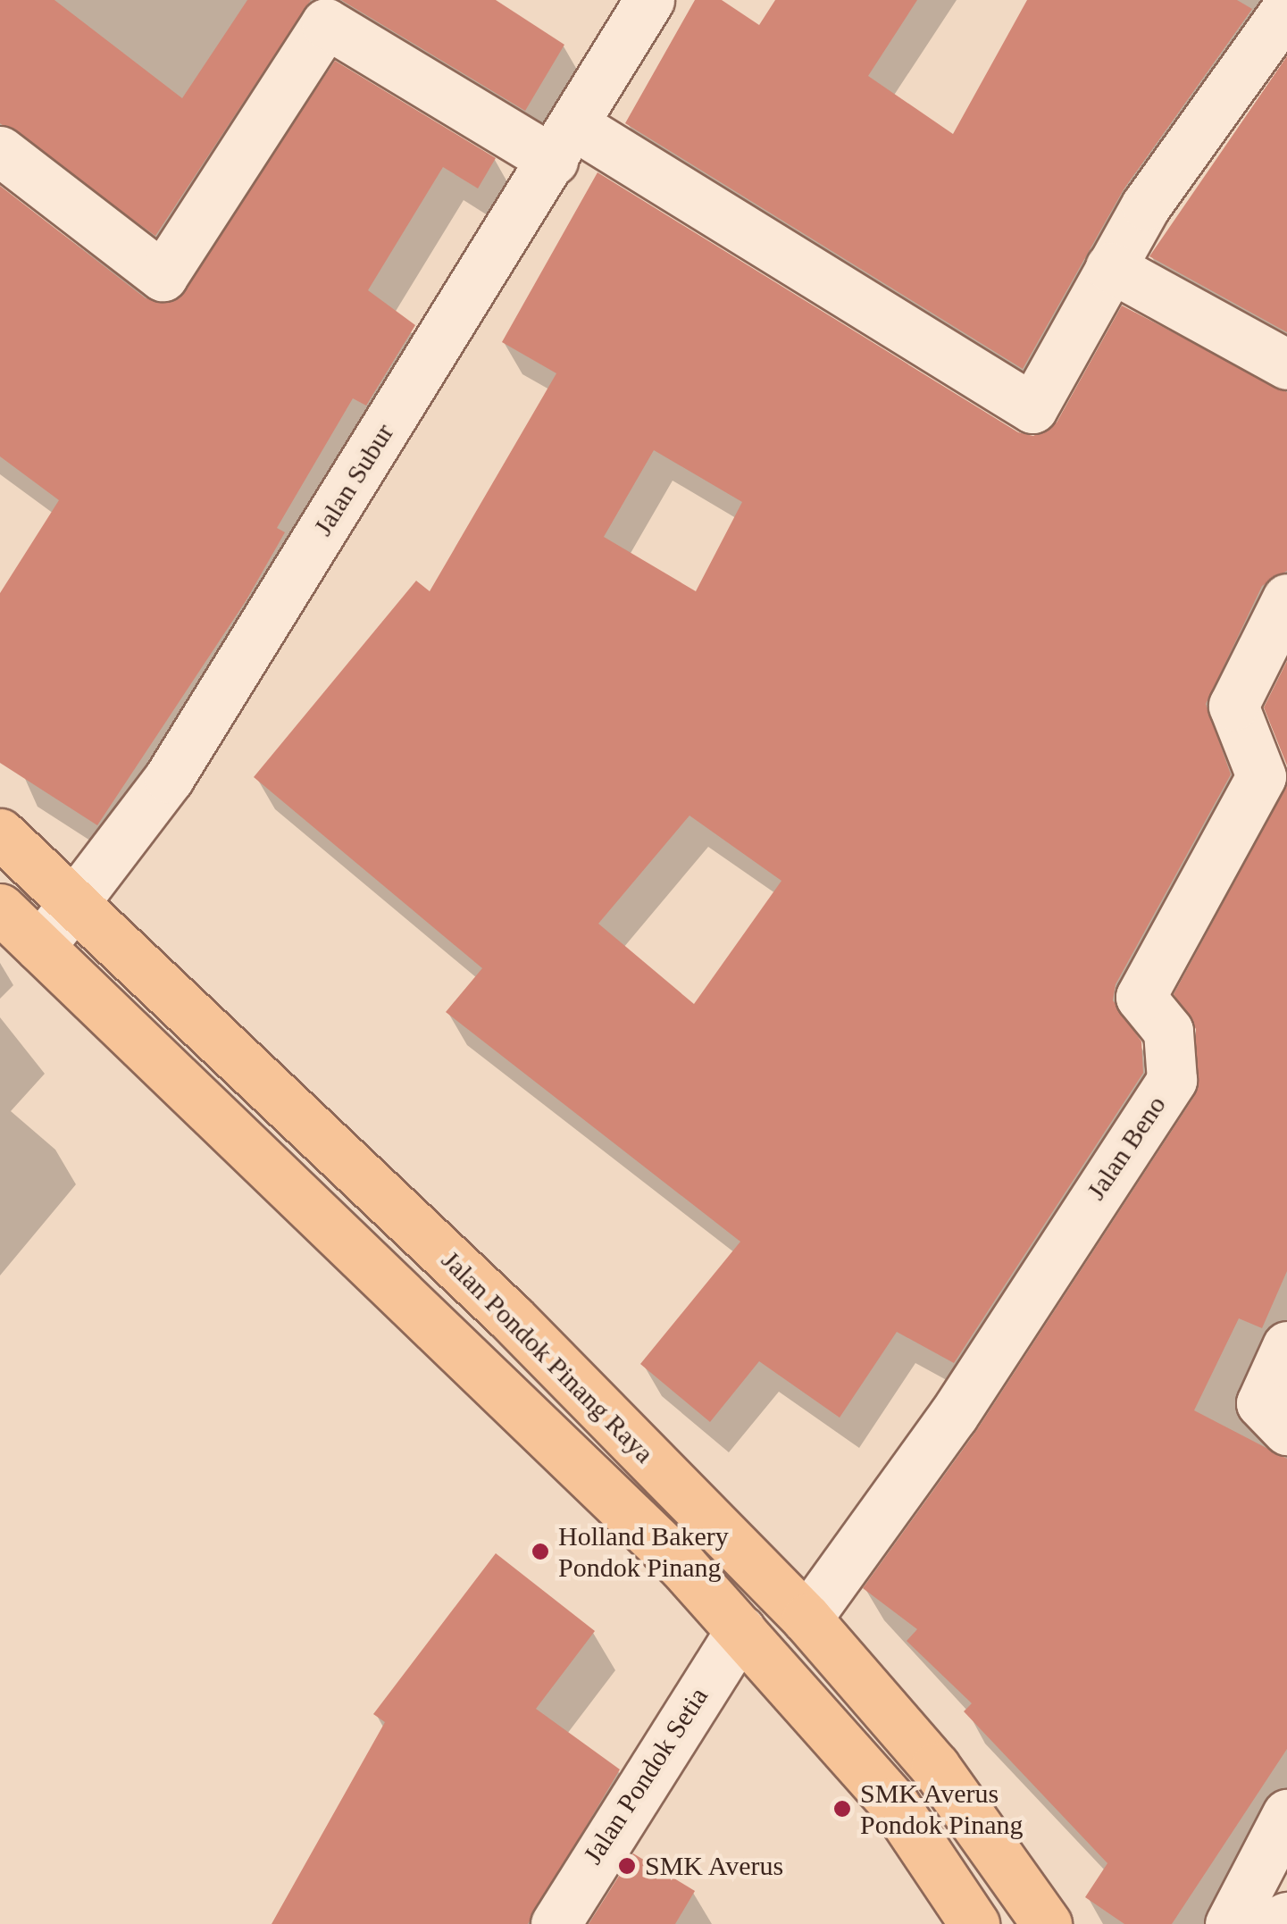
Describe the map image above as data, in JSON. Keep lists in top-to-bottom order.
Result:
{
  "streets": {
    "main road": ["Jalan Pondok Pinang Raya"],
    "street": ["Jalan Subur", "Jalan Beno", "Jalan Pondok Setia"]
  },
  "crossings": [
    ["Jalan Subur", "Jalan Pondok Pinang Raya"],
    ["Jalan Beno", "Jalan Pondok Pinang Raya"],
    ["Jalan Pondok Pinang Raya", "Jalan Pondok Setia"]
  ],
  "places": ["Holland Bakery Pondok Pinang", "SMK Averus Pondok Pinang", "SMK Averus"]
}
